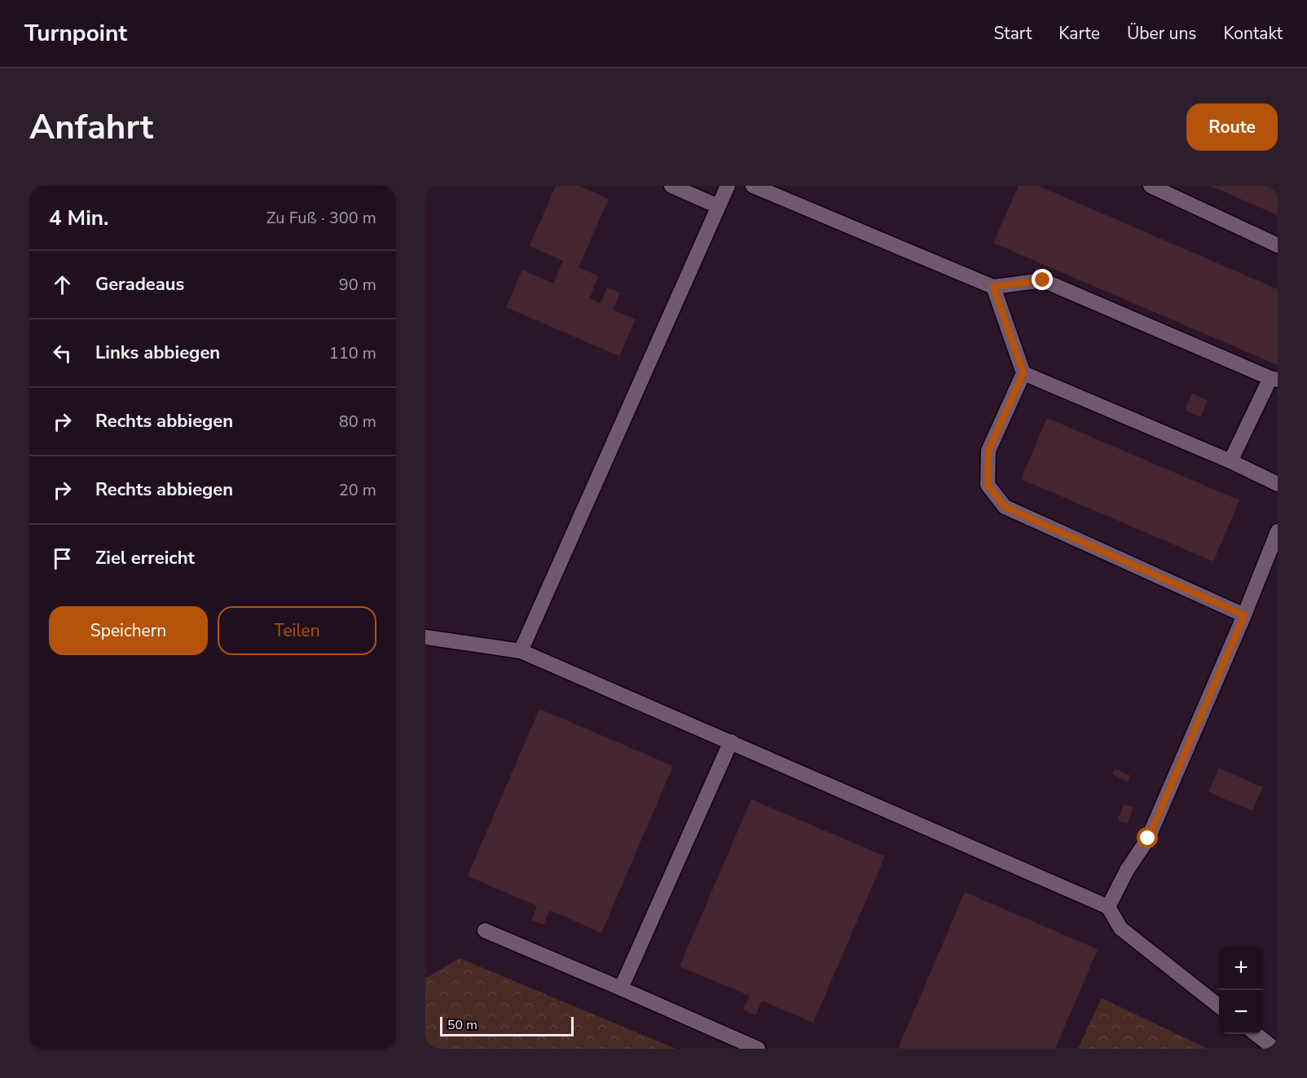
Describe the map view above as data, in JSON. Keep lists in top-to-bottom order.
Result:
{
  "scale_bar": "50 m",
  "page": {
    "header": "Turnpoint",
    "nav": [
      "Start",
      "Karte",
      "Über uns",
      "Kontakt"
    ],
    "buttons": [
      "Route",
      ["Speichern", "Teilen"]
    ],
    "title": "Anfahrt",
    "heading": ["4 Min.", "Zu Fuß · 300 m"],
    "list": [
      ["Geradeaus", "90 m"],
      ["Links abbiegen", "110 m"],
      ["Rechts abbiegen", "80 m"],
      ["Rechts abbiegen", "20 m"],
      "Ziel erreicht"
    ],
    "map_buttons": ["+", "−"],
    "scale": "50 m"
  }
}
